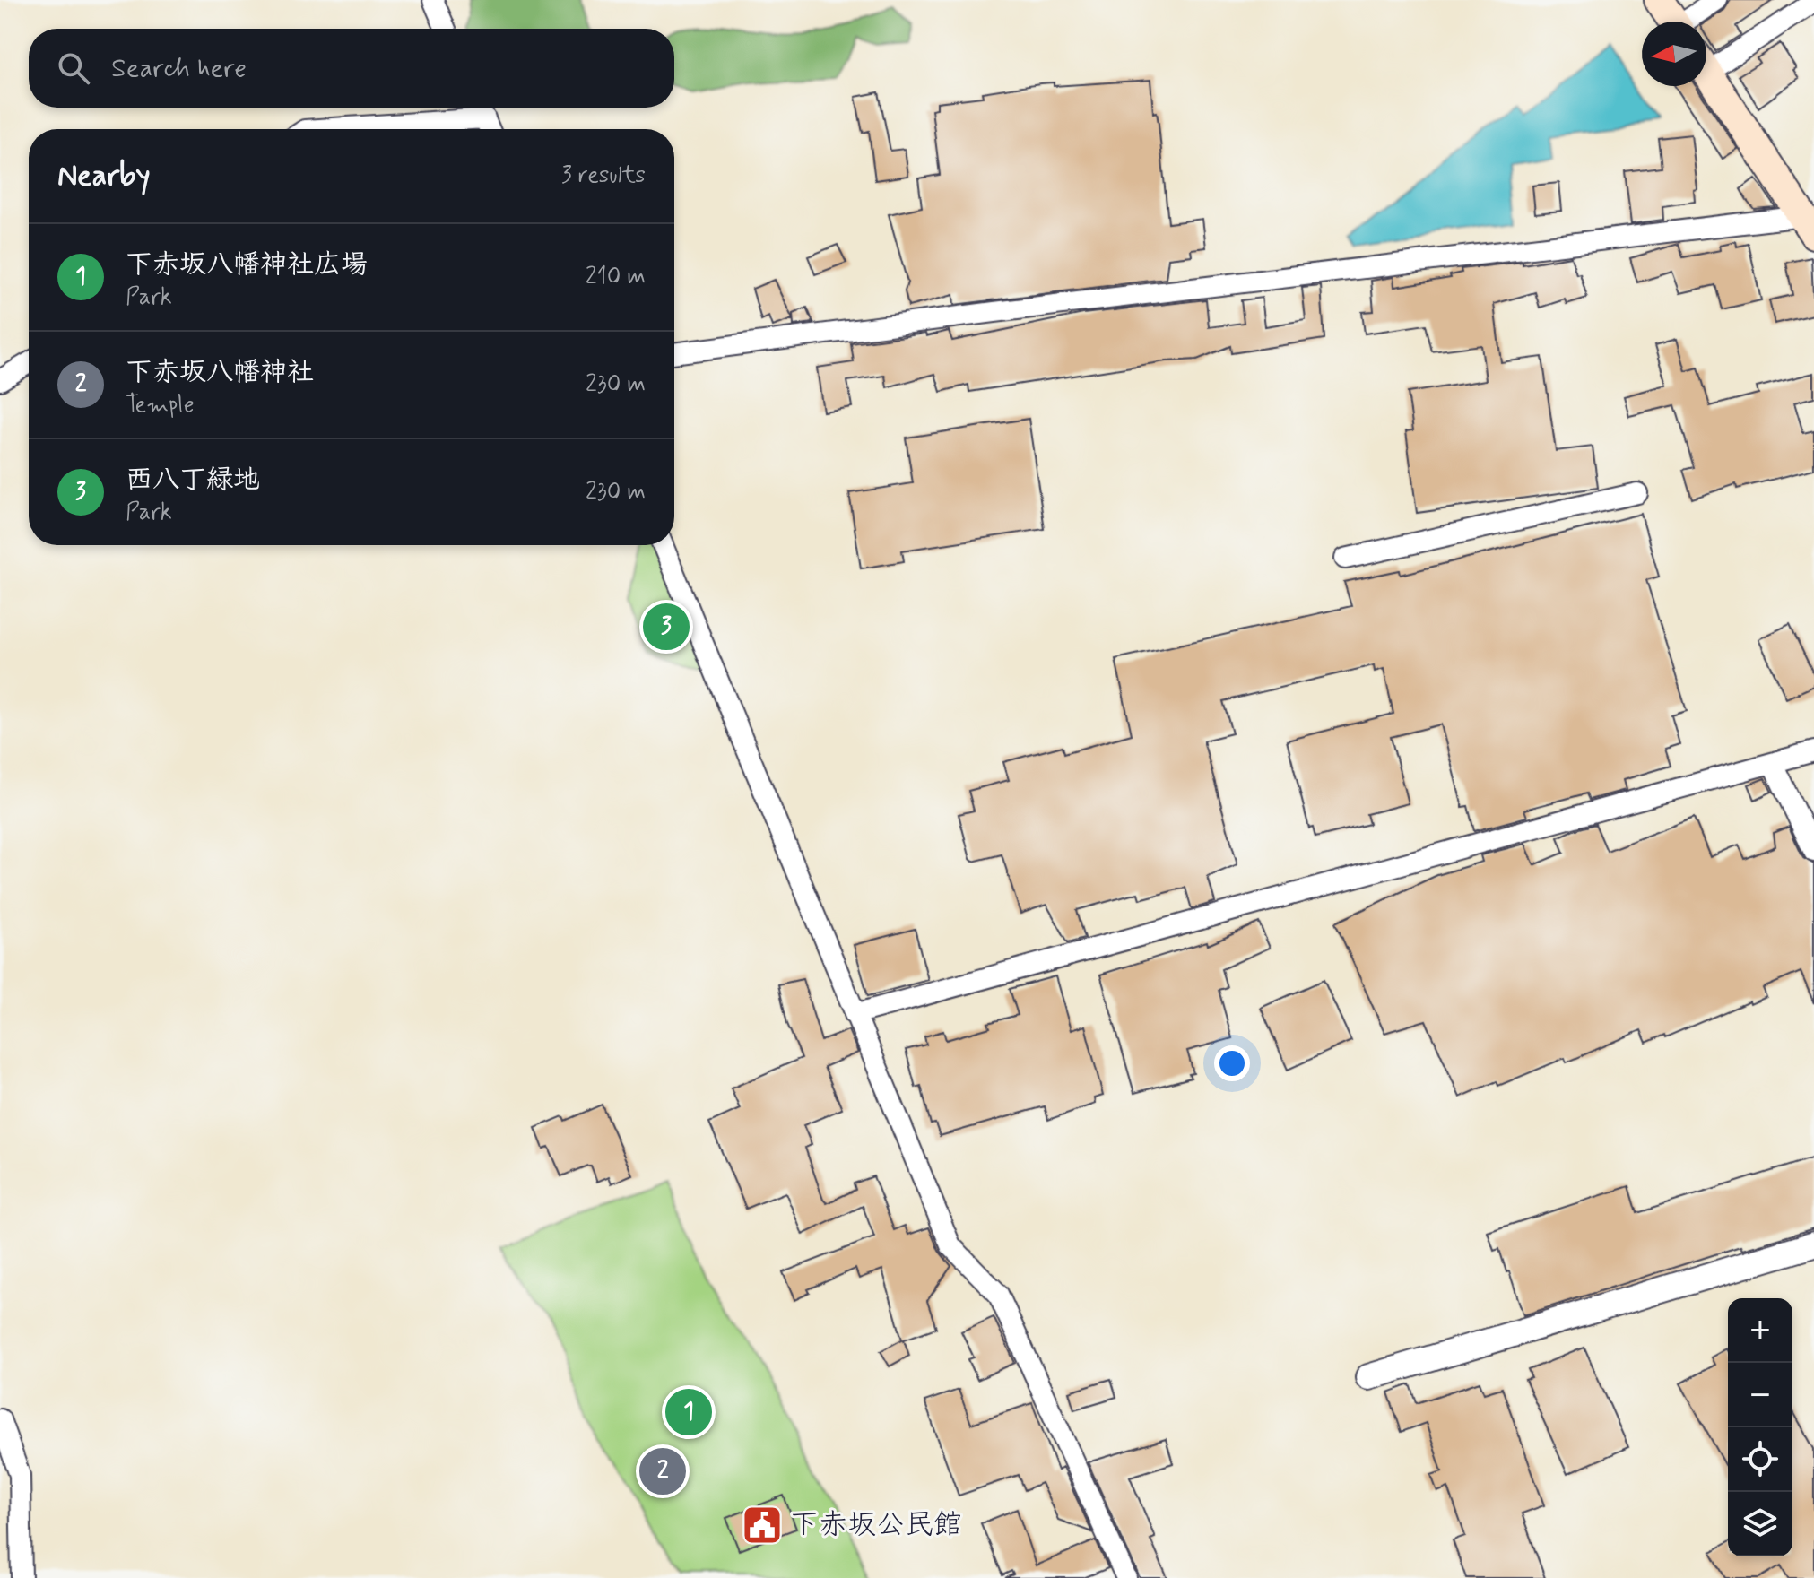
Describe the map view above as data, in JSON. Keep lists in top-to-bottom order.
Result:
{
  "places": {
    "public building": ["下赤坂公民館"]
  },
  "north": "left",
  "page": {
    "search": "Search here",
    "heading": ["Nearby", "3 results"],
    "list": [
      {
        "mark": "1",
        "name": "下赤坂八幡神社広場",
        "note": "Park",
        "value": "210 m"
      },
      {
        "mark": "2",
        "name": "下赤坂八幡神社",
        "note": "Temple",
        "value": "230 m"
      },
      {
        "mark": "3",
        "name": "西八丁緑地",
        "note": "Park",
        "value": "230 m"
      }
    ],
    "pins": ["3", "1", "2"],
    "map_buttons": ["+", "−"]
  }
}
